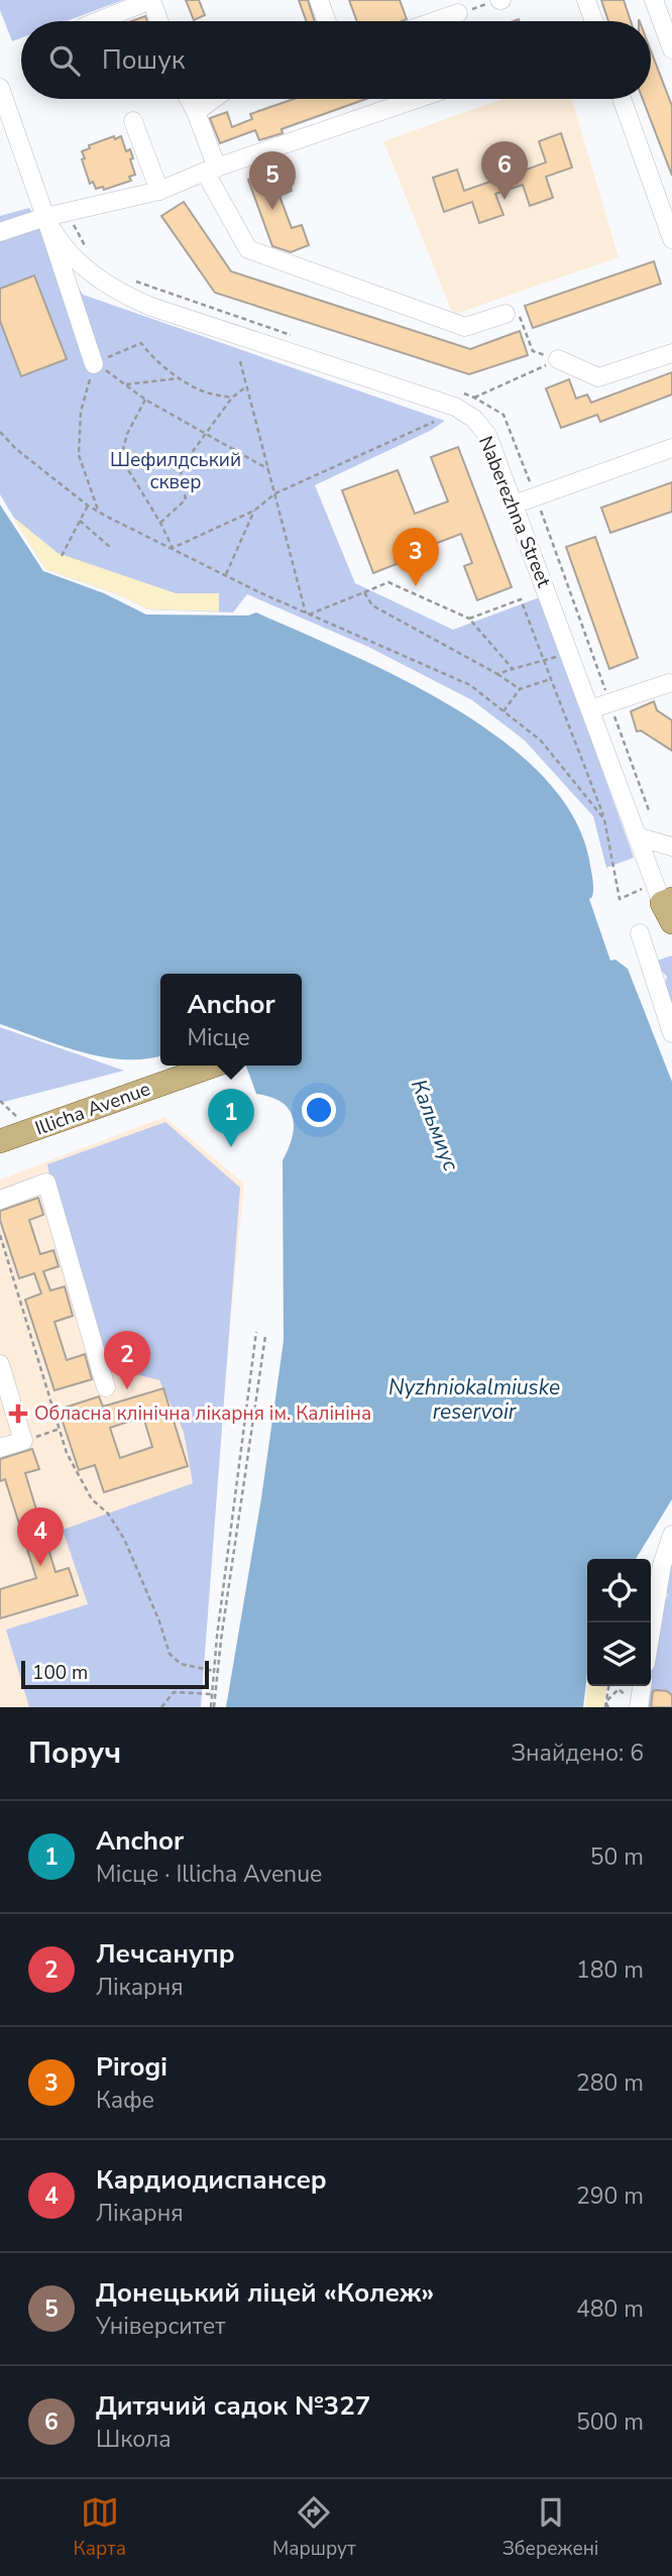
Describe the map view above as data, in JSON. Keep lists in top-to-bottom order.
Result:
{
  "streets": {
    "main road": ["Illicha Avenue"],
    "street": ["Naberezhna Street"]
  },
  "water": ["Кальмиус", "Nyzhniokalmiuske reservoir"],
  "parks": ["Шефилдський сквер"],
  "places": {
    "health": ["Обласна клінічна лікарня ім. Калініна"]
  },
  "scale_bar": "100 m",
  "page": {
    "search": "Пошук",
    "pins": [
      "6",
      "5",
      "3",
      "1",
      "2",
      "4"
    ],
    "popup": ["Anchor", "Місце"],
    "scale": "100 m",
    "heading": ["Поруч", "Знайдено: 6"],
    "list": [
      {
        "mark": "1",
        "name": "Anchor",
        "note": "Місце · Illicha Avenue",
        "value": "50 m"
      },
      {
        "mark": "2",
        "name": "Лечсанупр",
        "note": "Лікарня",
        "value": "180 m"
      },
      {
        "mark": "3",
        "name": "Pirogi",
        "note": "Кафе",
        "value": "280 m"
      },
      {
        "mark": "4",
        "name": "Кардиодиспансер",
        "note": "Лікарня",
        "value": "290 m"
      },
      {
        "mark": "5",
        "name": "Донецький ліцей «Колеж»",
        "note": "Університет",
        "value": "480 m"
      },
      {
        "mark": "6",
        "name": "Дитячий садок №327",
        "note": "Школа",
        "value": "500 m"
      }
    ],
    "nav": ["Карта", "Маршрут", "Збережені"]
  }
}
